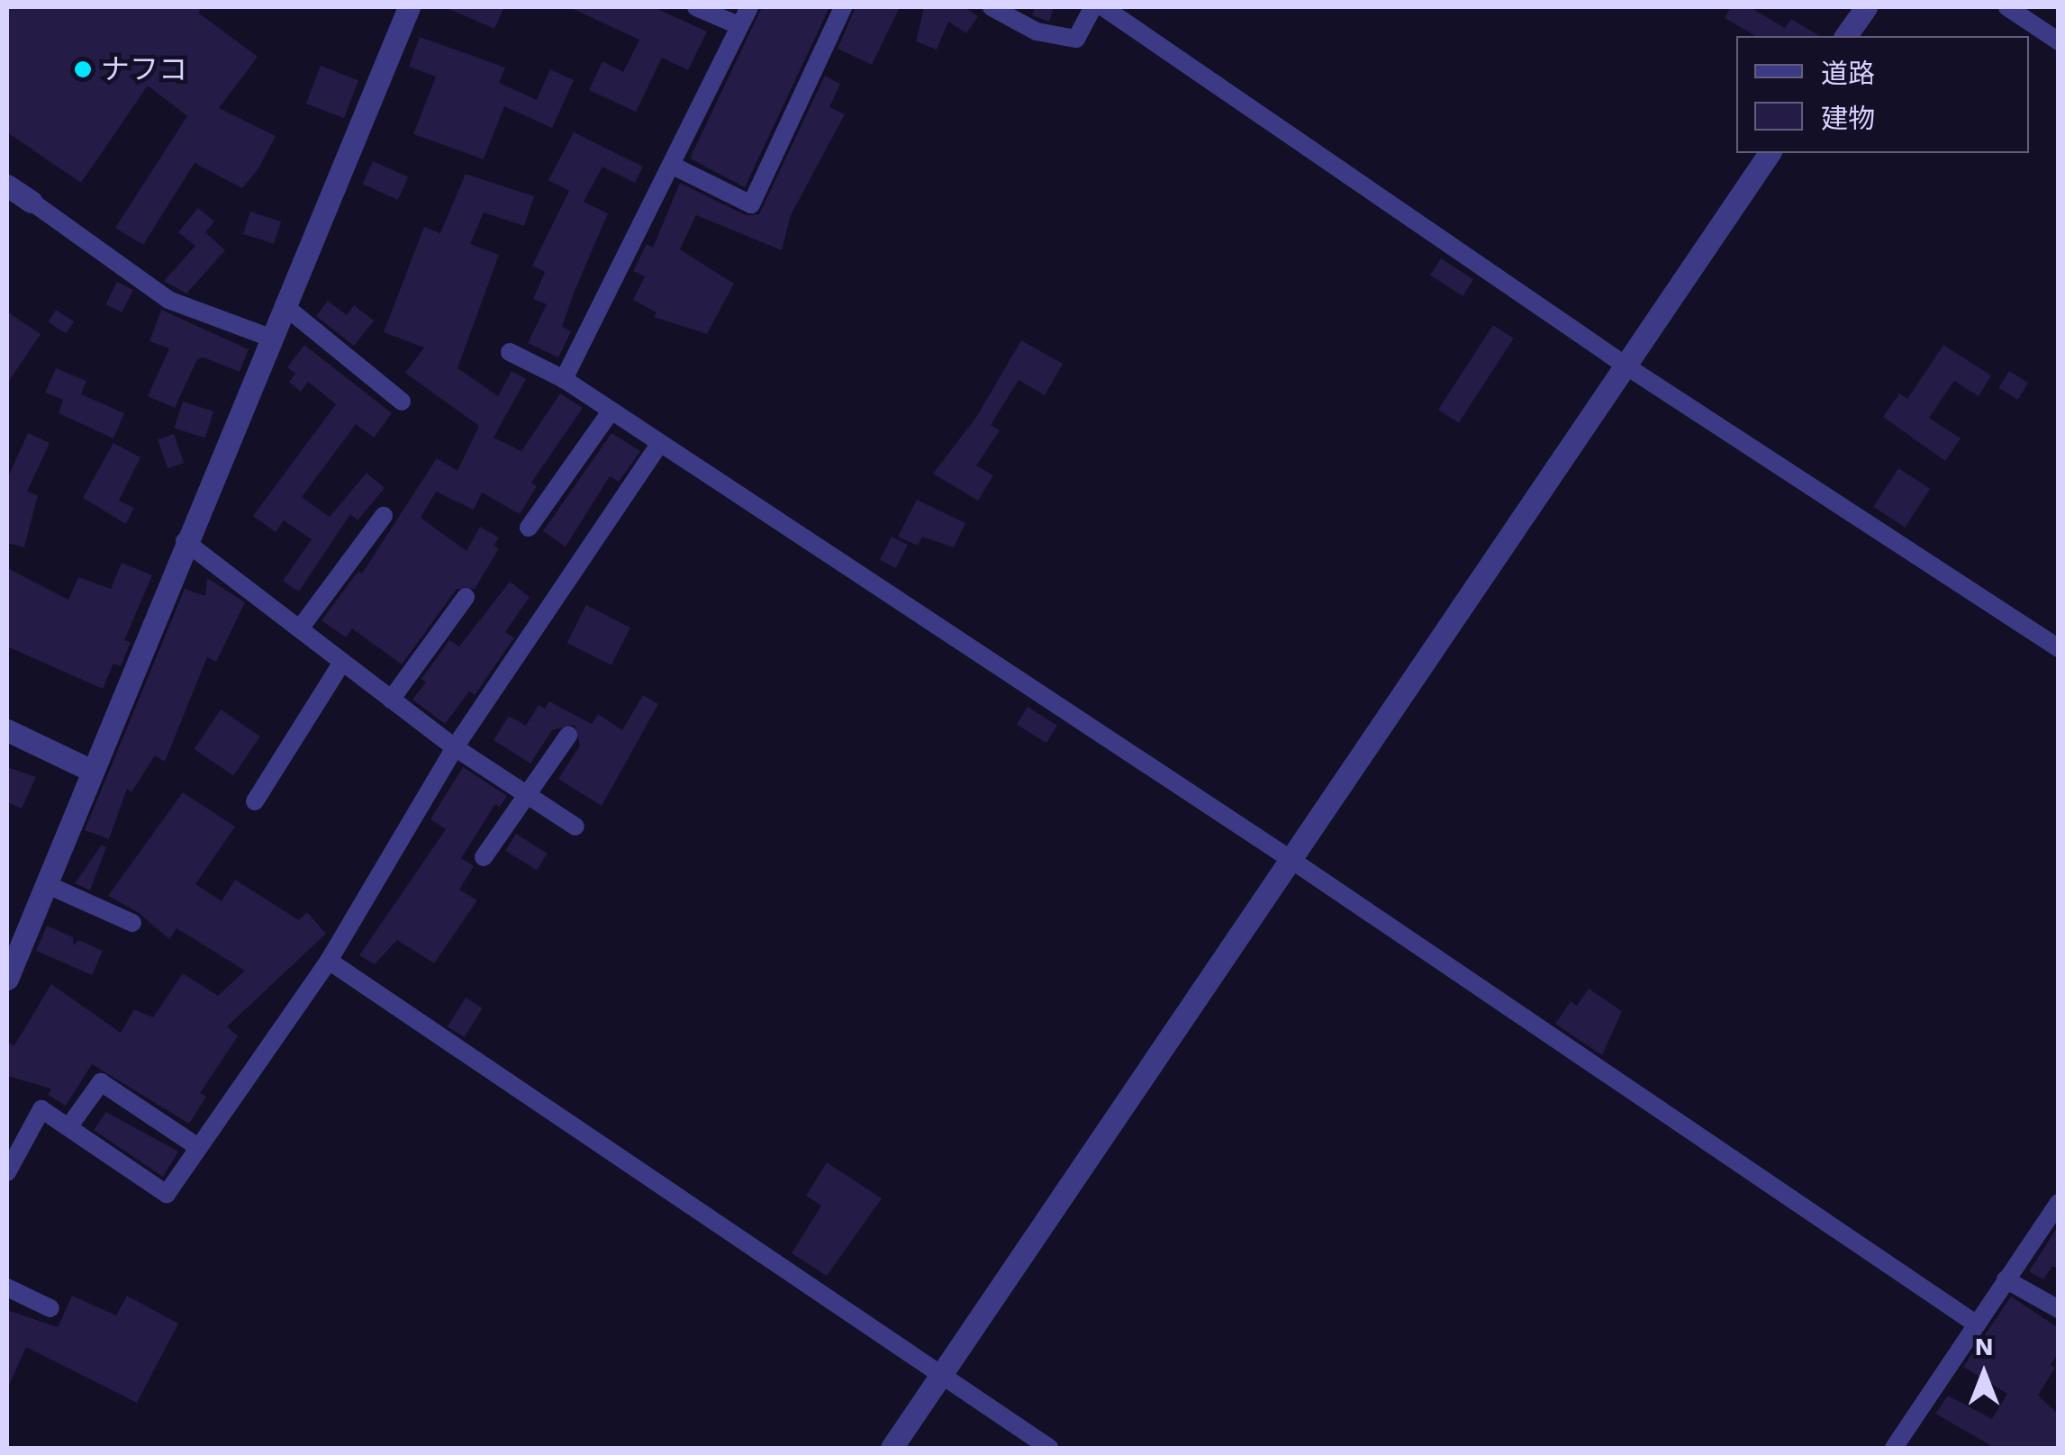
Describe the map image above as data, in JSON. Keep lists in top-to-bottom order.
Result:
{
  "places": ["ナフコ"],
  "legend": ["道路", "建物"],
  "north": "top"
}
